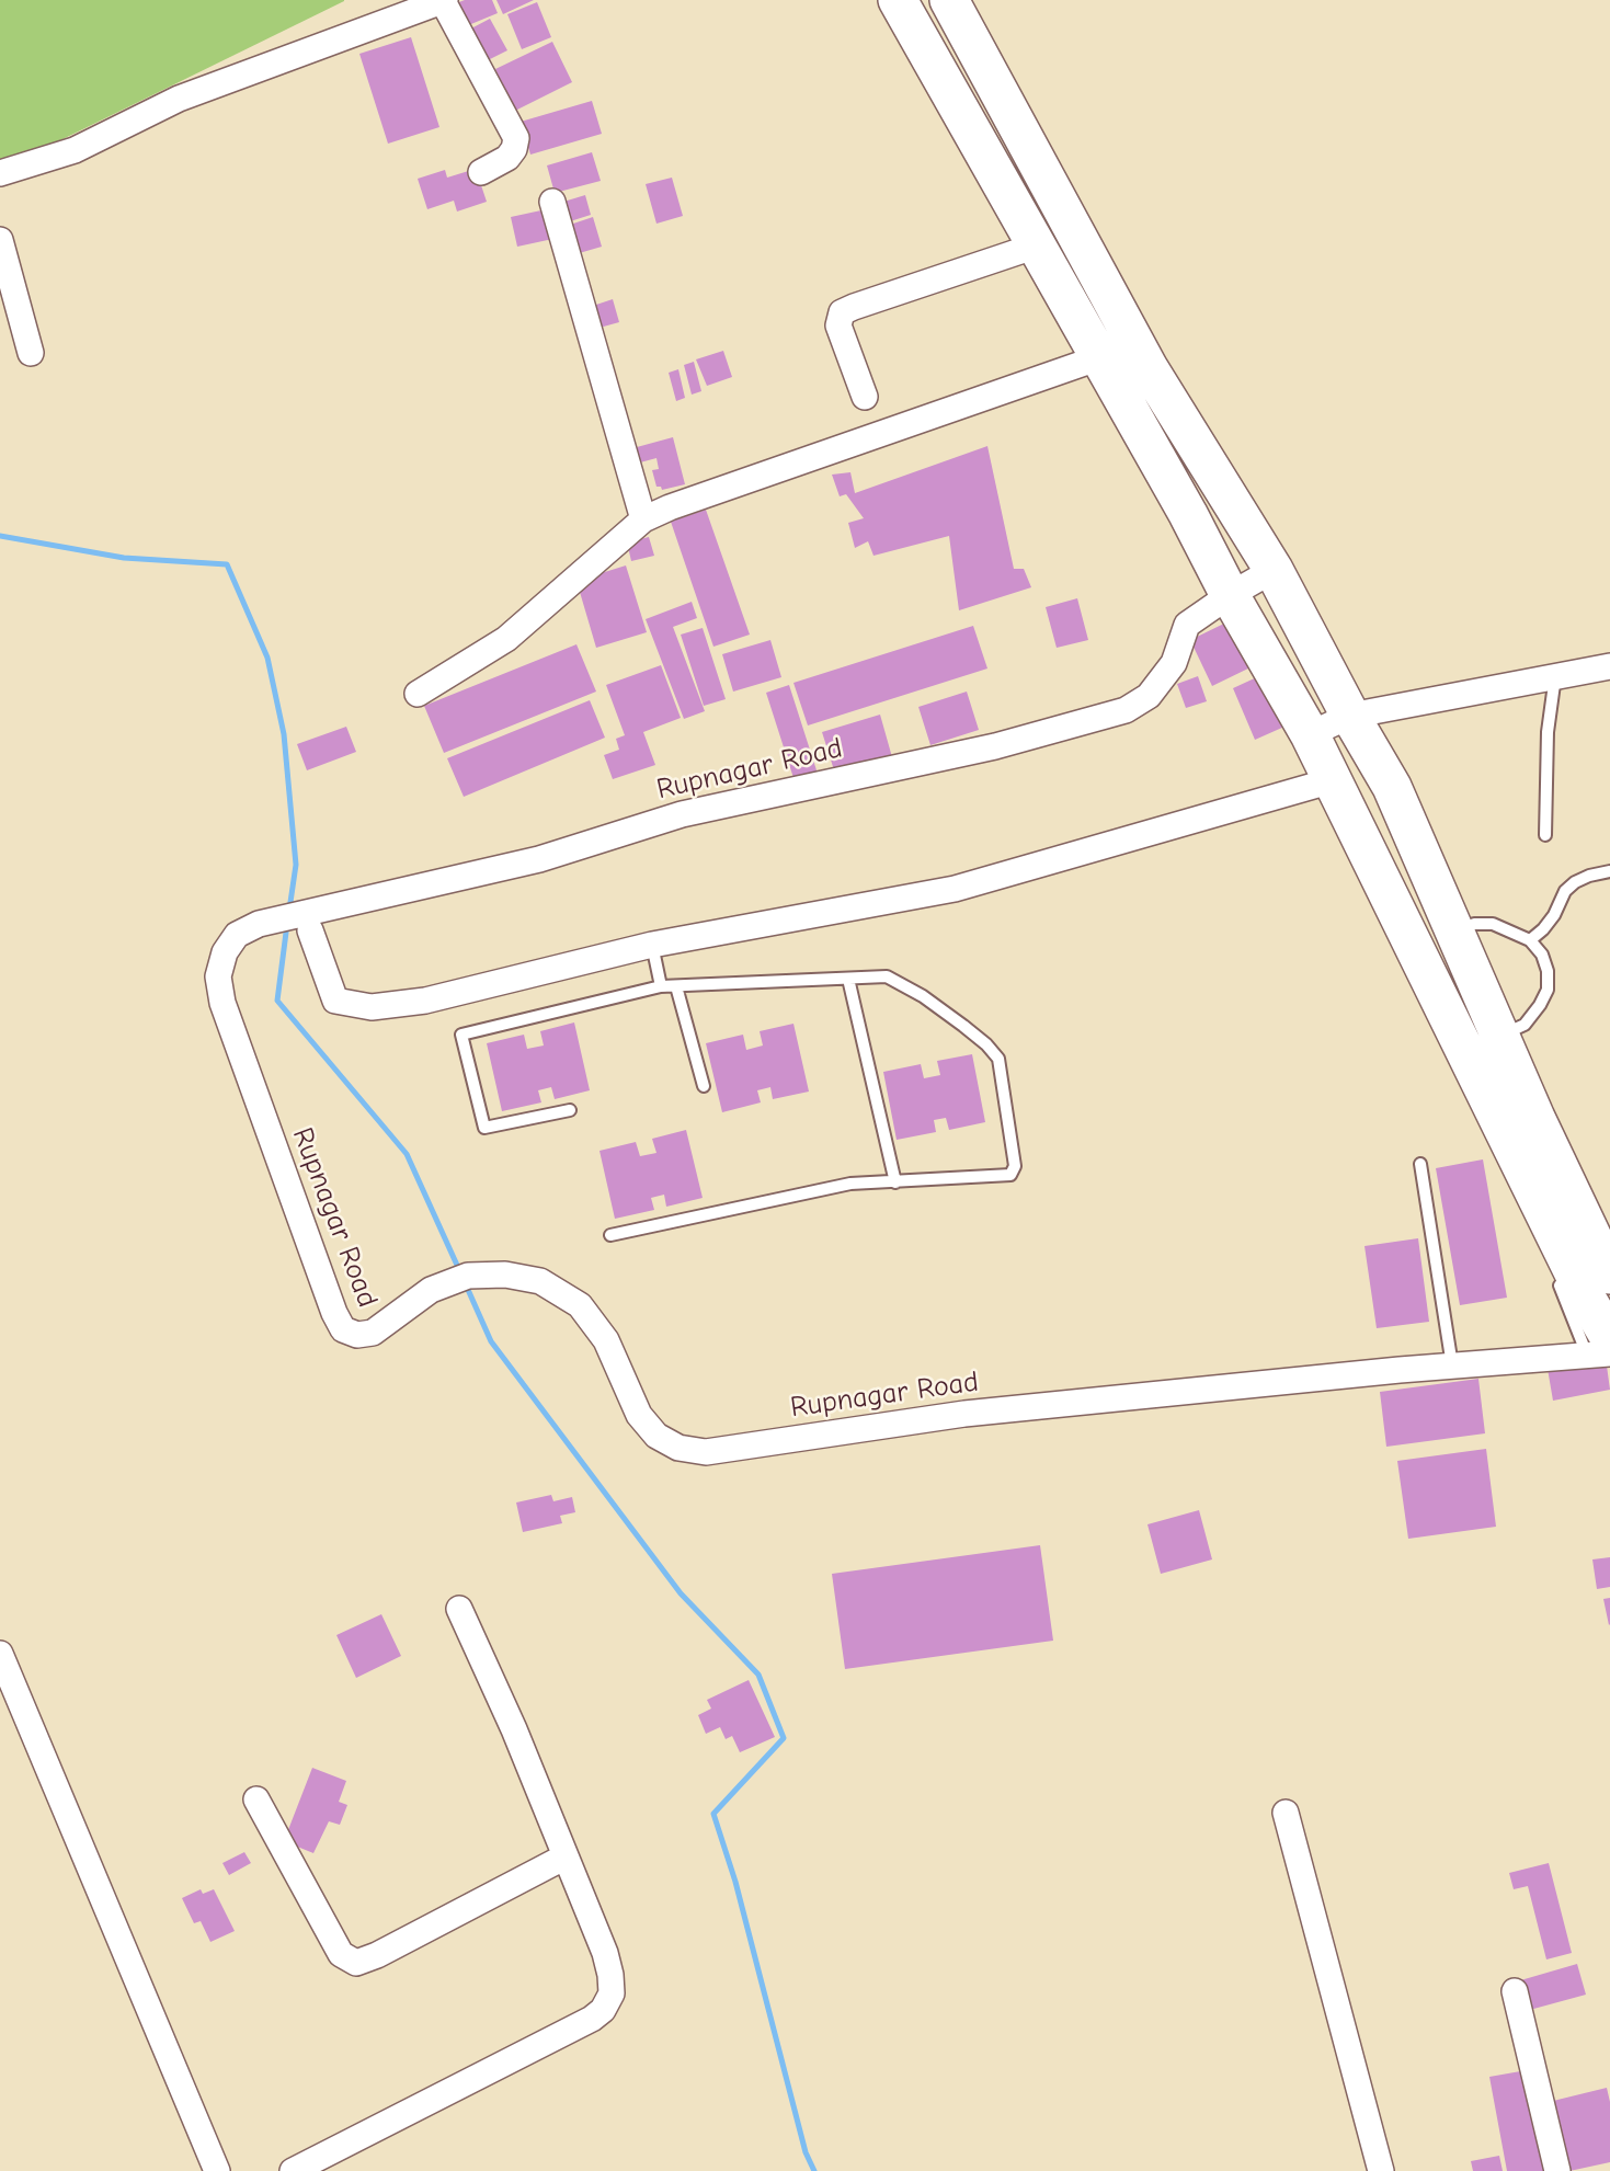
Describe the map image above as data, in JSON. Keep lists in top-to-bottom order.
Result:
{
  "streets": {
    "street": ["Rupnagar Road"]
  }
}
